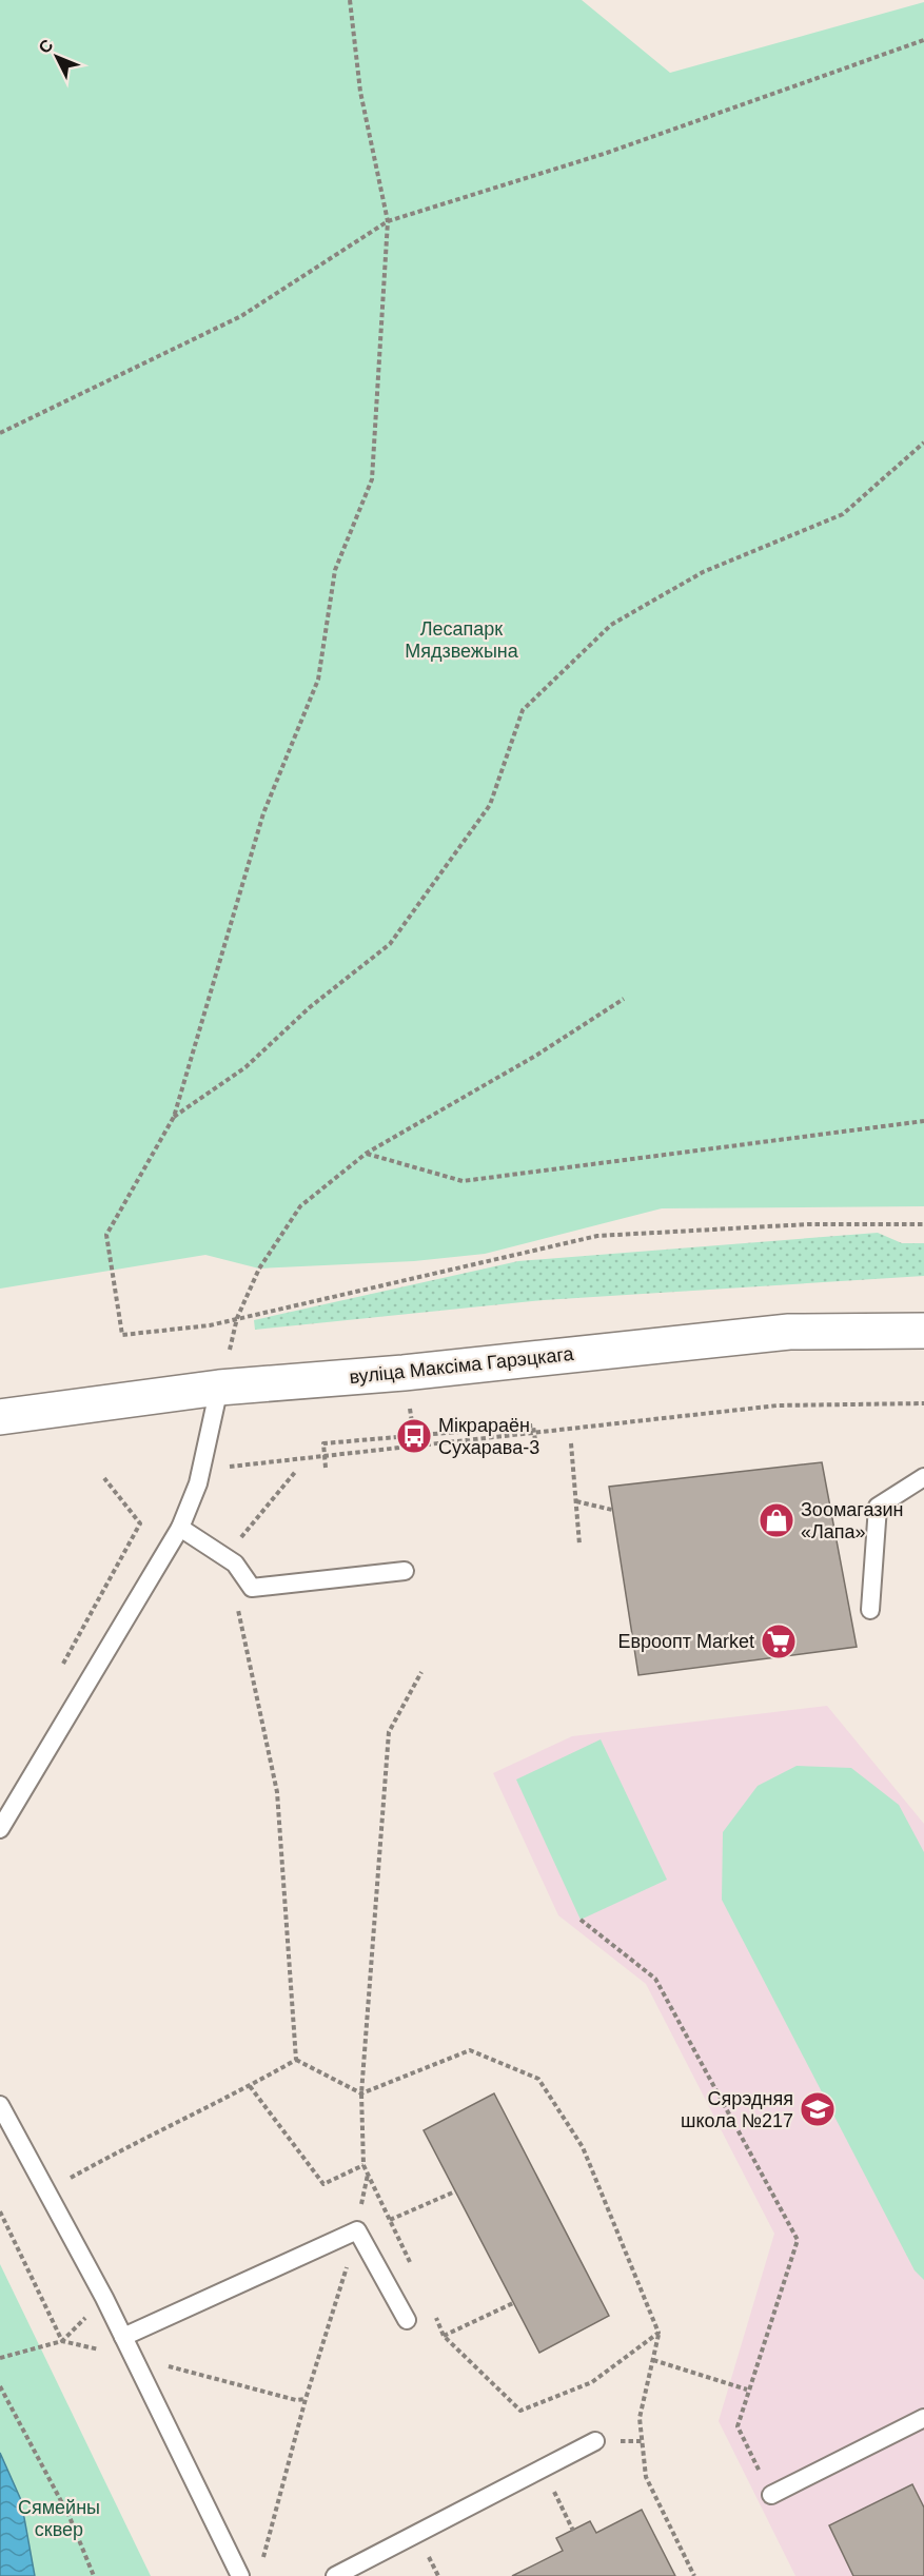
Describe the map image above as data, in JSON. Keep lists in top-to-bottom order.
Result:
{
  "streets": {
    "main road": ["вуліца Максіма Гарэцкага"]
  },
  "parks": ["Лесапарк Мядзвежына", "Сямейны сквер"],
  "places": {
    "bus stop": ["Мікрараён Сухарава-3"],
    "shop": ["Зоомагазин «Лапа»"],
    "supermarket": ["Евроопт Market"],
    "school or university": ["Сярэдняя школа №217"]
  },
  "north": "top left"
}
